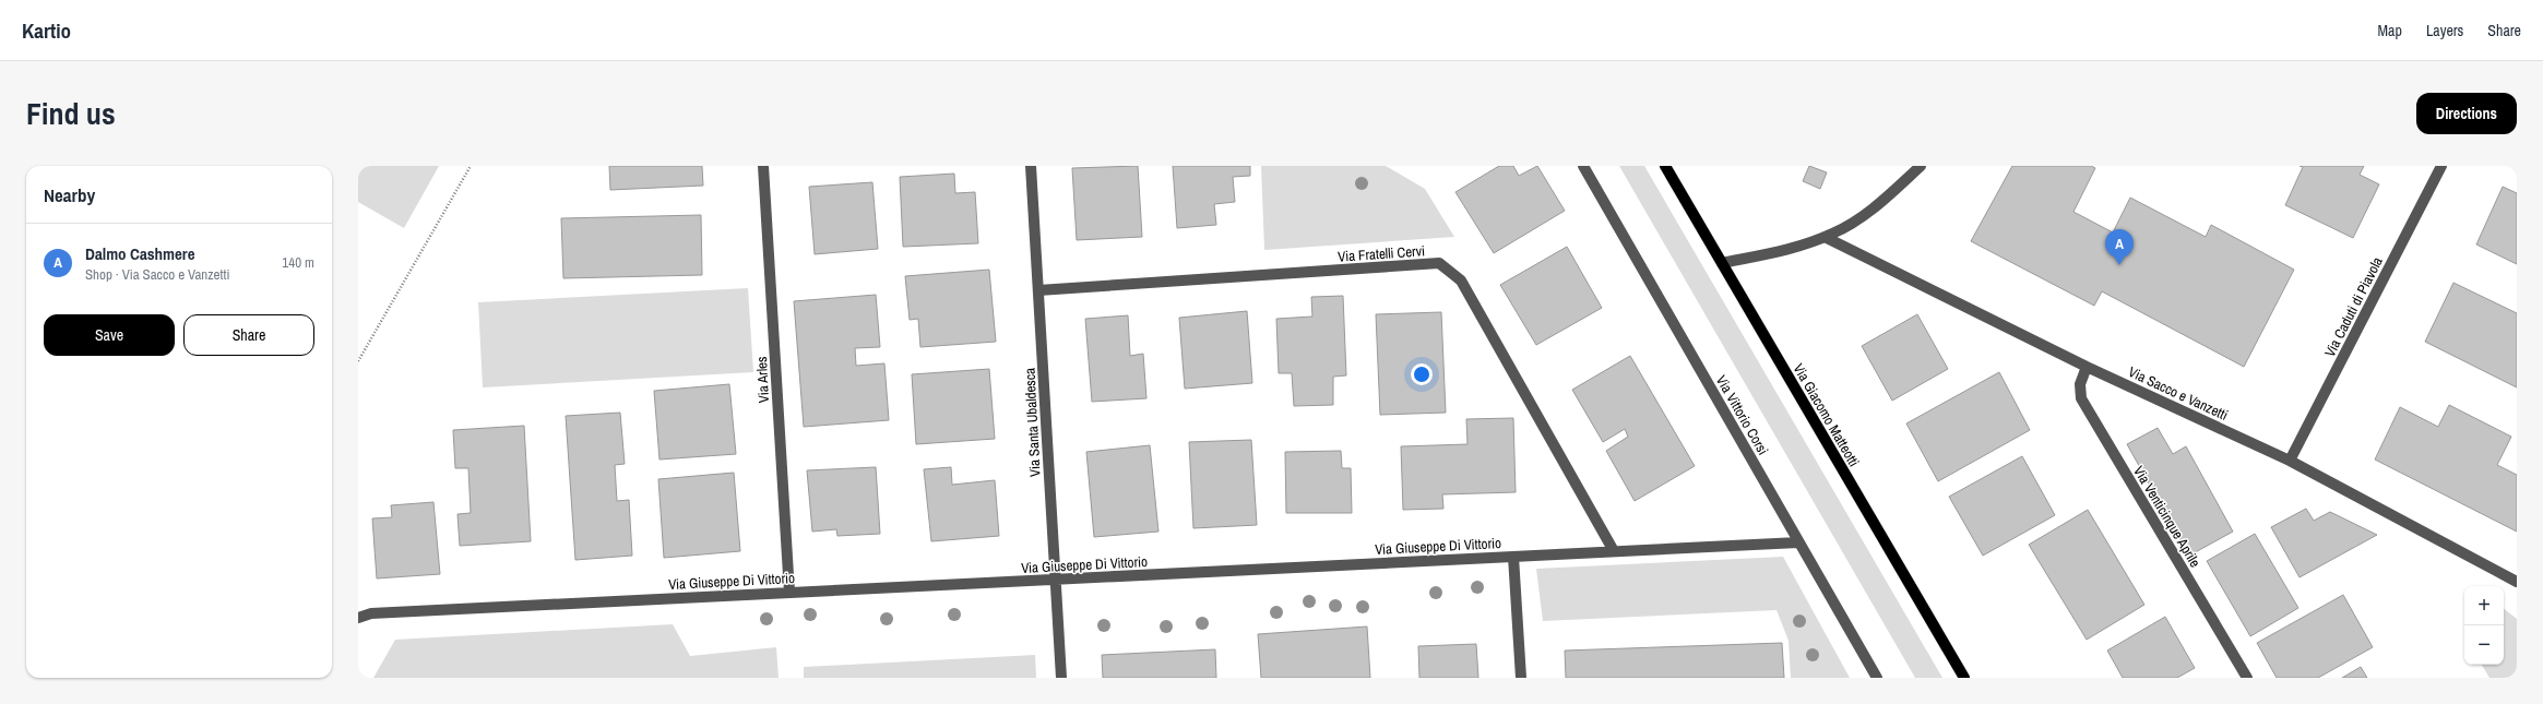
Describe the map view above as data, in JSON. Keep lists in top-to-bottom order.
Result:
{
  "streets": {
    "main road": ["Via Giacomo Matteotti"],
    "street": [
      "Via Fratelli Cervi",
      "Via Caduti di Piavola",
      "Via Arles",
      "Via Sacco e Vanzetti",
      "Via Vittorio Corsi",
      "Via Santa Ubaldesca",
      "Via Venticinque Aprile",
      "Via Giuseppe Di Vittorio"
    ]
  },
  "crossings": [
    ["Via Fratelli Cervi", "Via Santa Ubaldesca"],
    ["Via Fratelli Cervi", "Via Giuseppe Di Vittorio"],
    ["Via Caduti di Piavola", "Via Sacco e Vanzetti"],
    ["Via Arles", "Via Giuseppe Di Vittorio"],
    ["Via Sacco e Vanzetti", "Via Venticinque Aprile"],
    ["Via Vittorio Corsi", "Via Giuseppe Di Vittorio"],
    ["Via Santa Ubaldesca", "Via Giuseppe Di Vittorio"]
  ],
  "page": {
    "header": "Kartio",
    "nav": ["Map", "Layers", "Share"],
    "title": "Find us",
    "buttons": [
      "Directions",
      ["Save", "Share"]
    ],
    "heading": "Nearby",
    "list": [
      {
        "mark": "A",
        "name": "Dalmo Cashmere",
        "note": "Shop · Via Sacco e Vanzetti",
        "value": "140 m"
      }
    ],
    "pins": "A",
    "map_buttons": ["+", "−"]
  }
}
